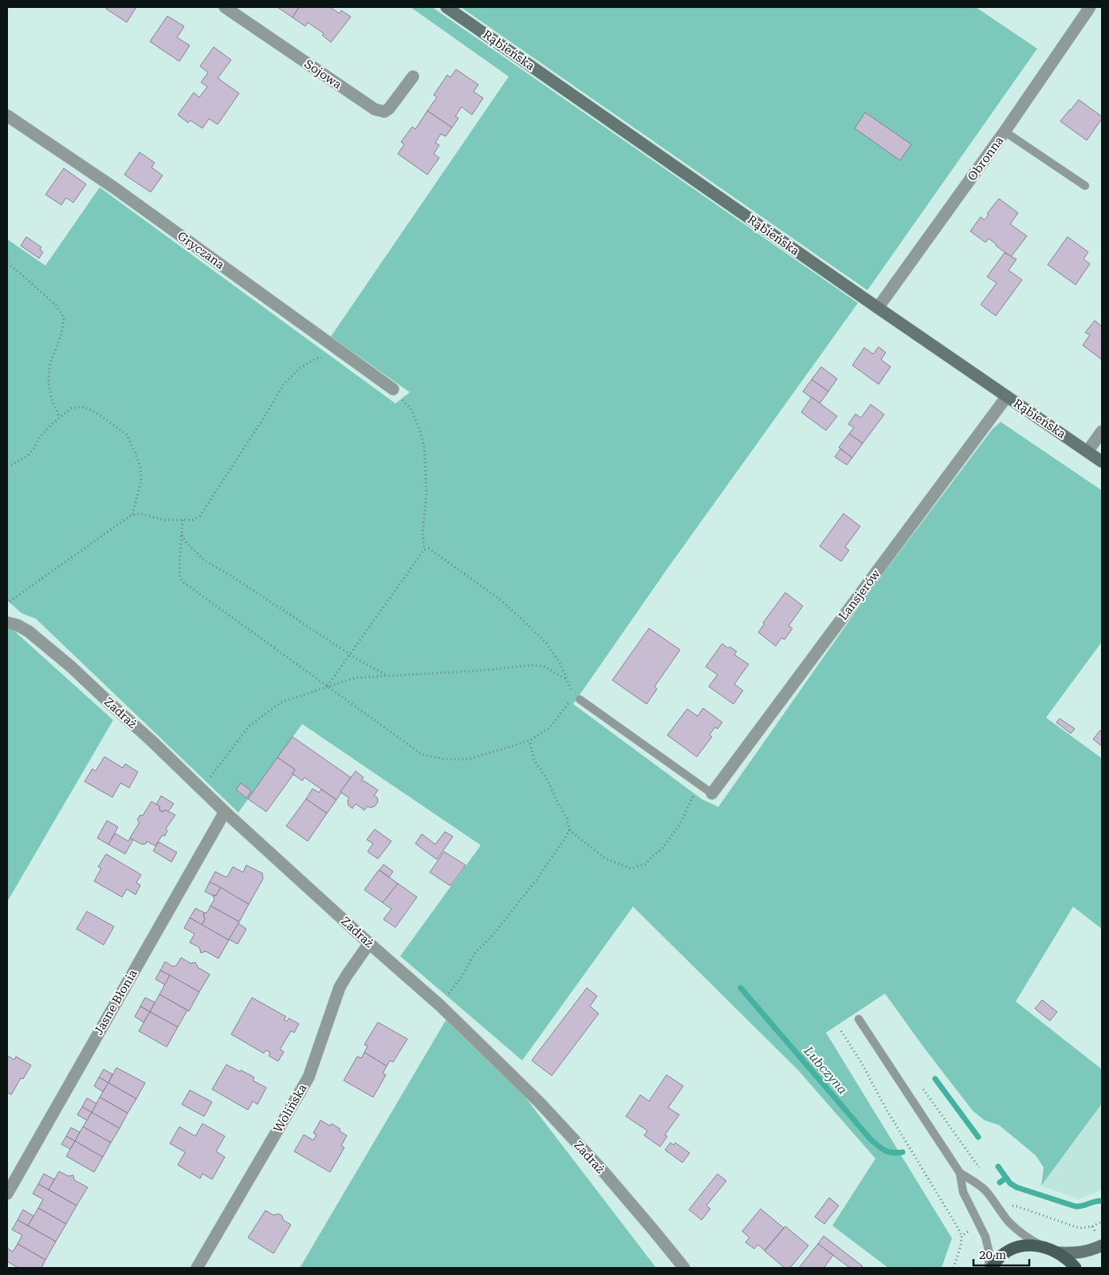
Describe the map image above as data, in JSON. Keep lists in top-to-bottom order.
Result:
{
  "streets": {
    "street": [
      "Rąbieńska",
      "Sojowa",
      "Obronna",
      "Gryczana",
      "Lansjerów",
      "Zadraż",
      "Jasne Błonia",
      "Wolińska"
    ]
  },
  "crossings": [
    ["Rąbieńska", "Obronna"],
    ["Rąbieńska", "Lansjerów"],
    ["Zadraż", "Jasne Błonia"],
    ["Zadraż", "Wolińska"]
  ],
  "water": ["Lubczyna"],
  "scale_bar": "20 m"
}
